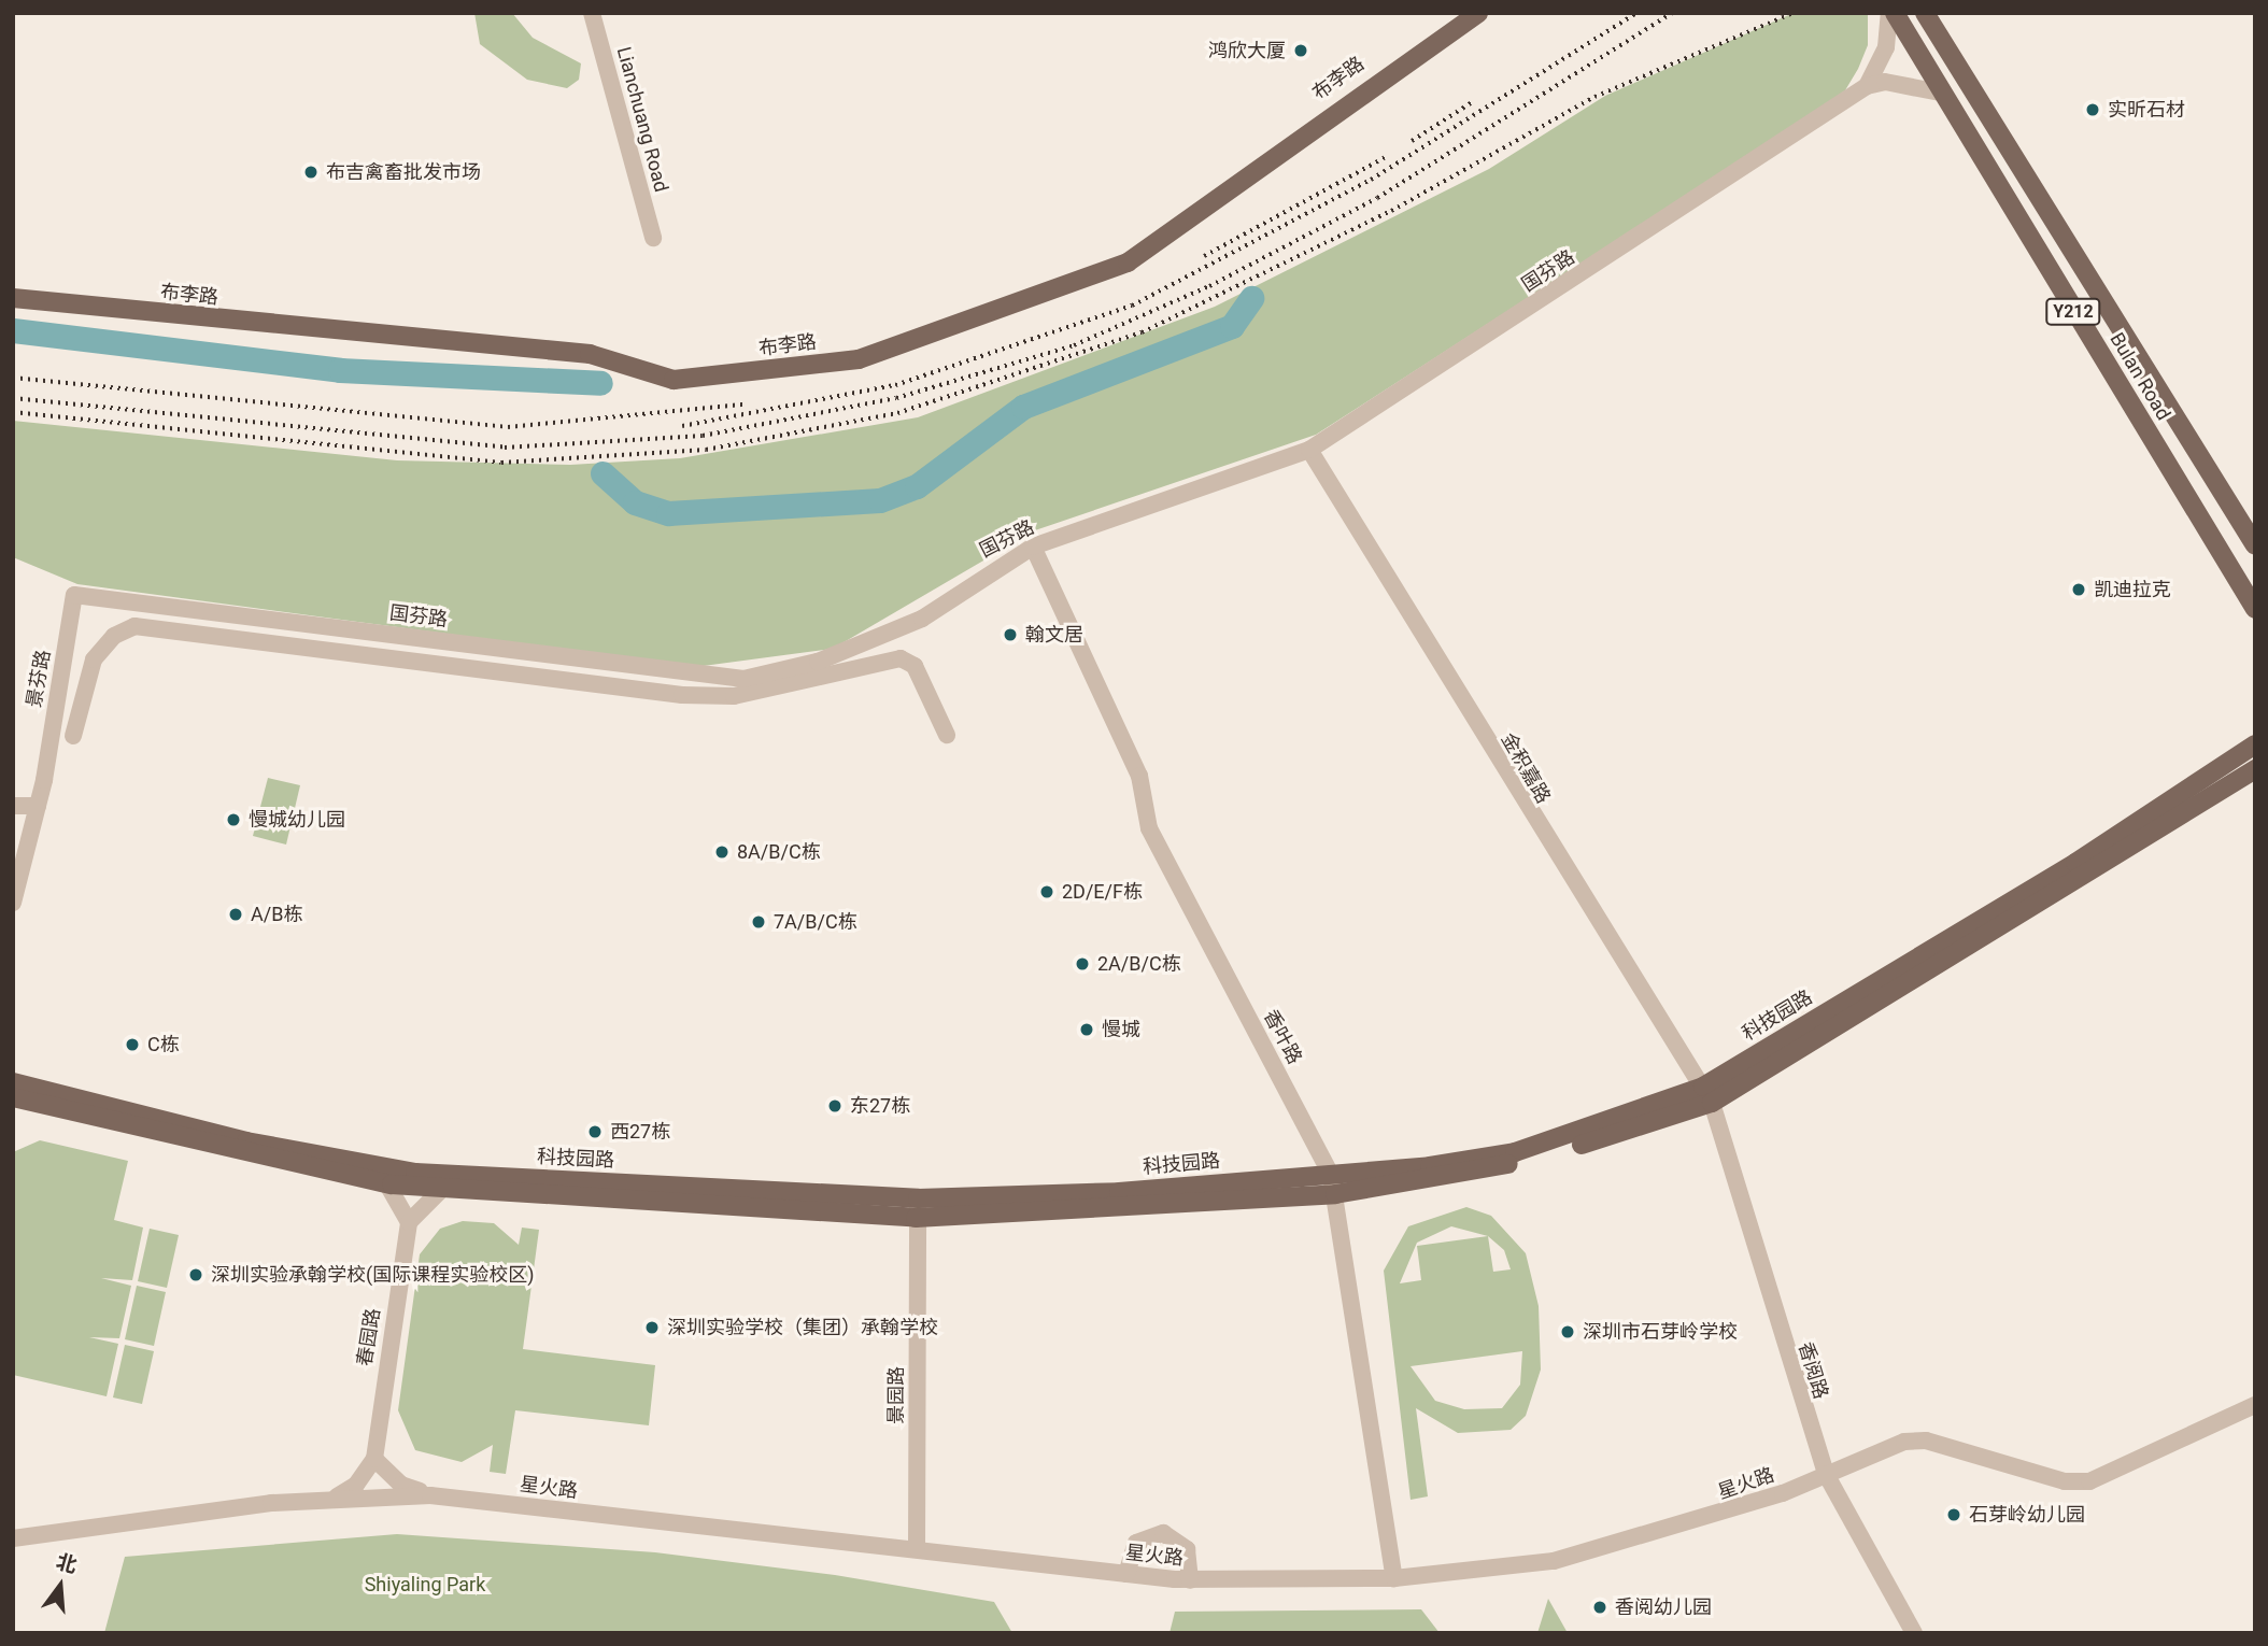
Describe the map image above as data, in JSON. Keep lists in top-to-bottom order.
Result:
{
  "streets": {
    "main road": [
      "布李路",
      "Y212",
      "Bulan Road",
      "科技园路"
    ],
    "street": [
      "Lianchuang Road",
      "国芬路",
      "景芬路",
      "金积嘉路",
      "香叶路",
      "春园路",
      "香阅路",
      "景园路",
      "星火路"
    ]
  },
  "crossings": [
    ["国芬路", "景芬路"],
    ["国芬路", "金积嘉路"],
    ["国芬路", "香叶路"],
    ["金积嘉路", "科技园路"],
    ["金积嘉路", "香阅路"],
    ["科技园路", "香叶路"],
    ["科技园路", "香阅路"],
    ["科技园路", "景园路"],
    ["香叶路", "星火路"],
    ["香阅路", "星火路"],
    ["景园路", "星火路"]
  ],
  "parks": ["Shiyaling Park"],
  "places": [
    "鸿欣大厦",
    "实昕石材",
    "布吉禽畜批发市场",
    "凯迪拉克",
    "翰文居",
    "慢城幼儿园",
    "8A/B/C栋",
    "2D/E/F栋",
    "A/B栋",
    "7A/B/C栋",
    "2A/B/C栋",
    "慢城",
    "C栋",
    "东27栋",
    "西27栋",
    "深圳实验承翰学校(国际课程实验校区)",
    "深圳实验学校（集团）承翰学校",
    "深圳市石芽岭学校",
    "石芽岭幼儿园",
    "香阅幼儿园"
  ],
  "north": "top"
}
